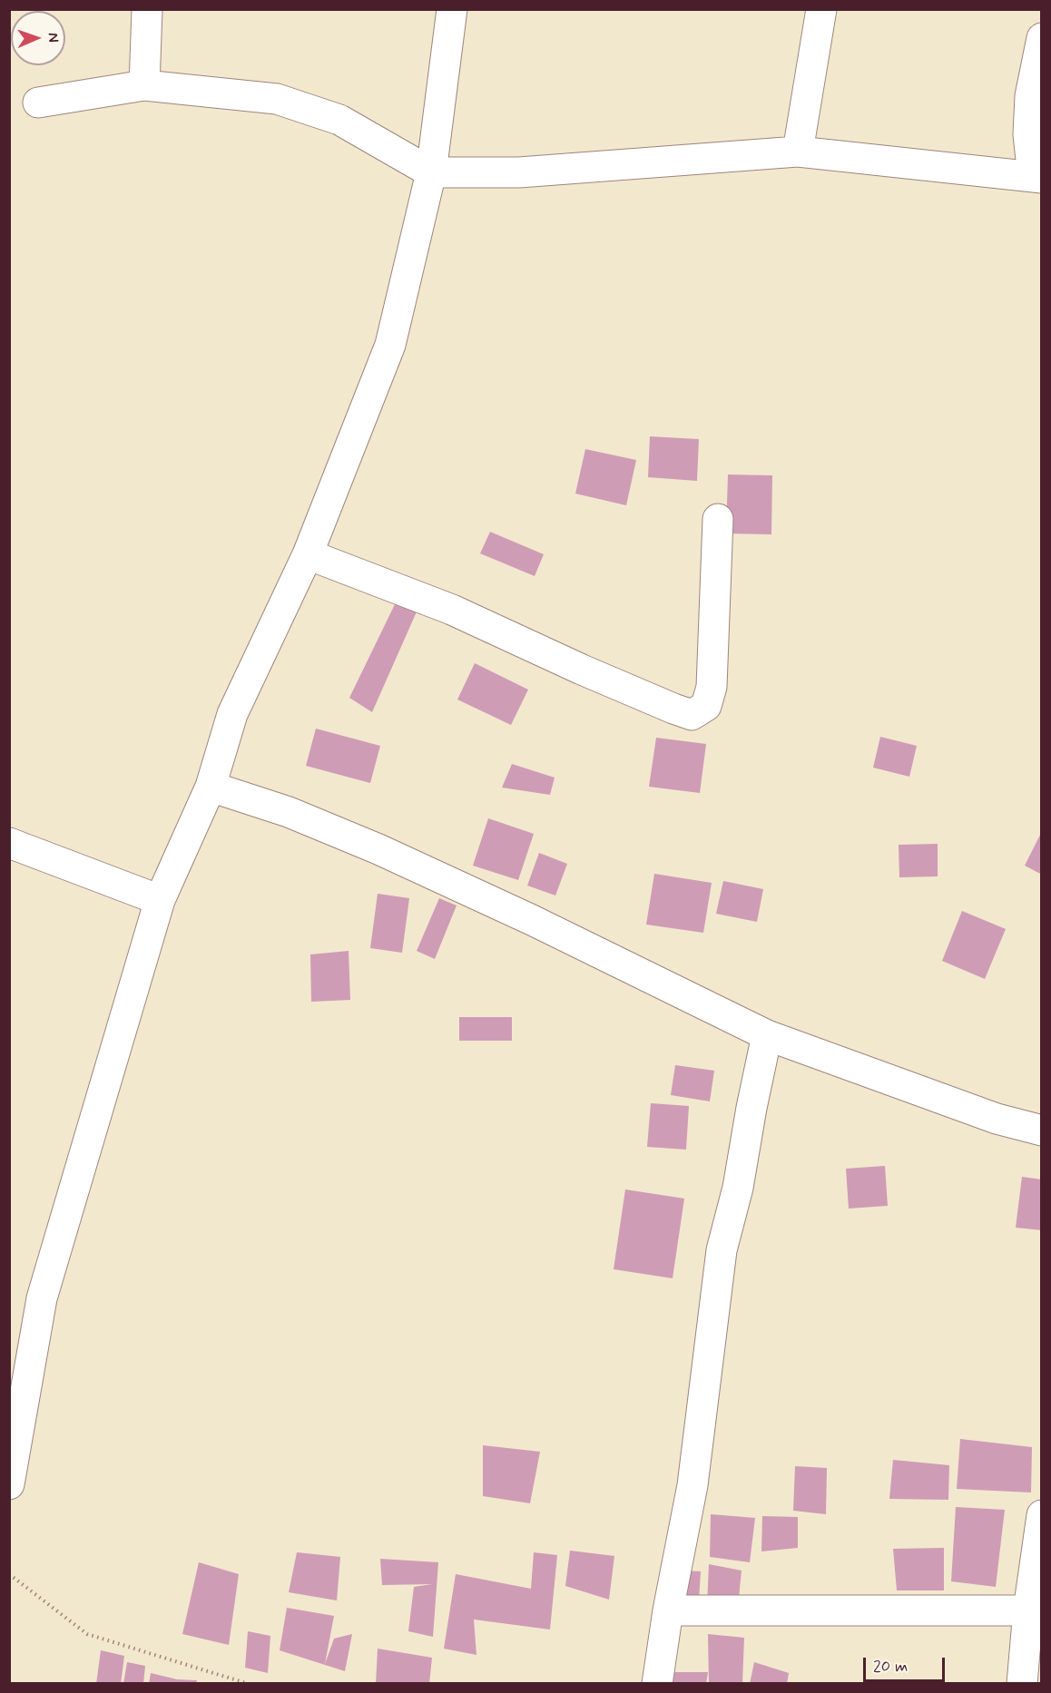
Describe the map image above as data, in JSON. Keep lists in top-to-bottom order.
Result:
{
  "scale_bar": "20 m",
  "north": "right"
}
